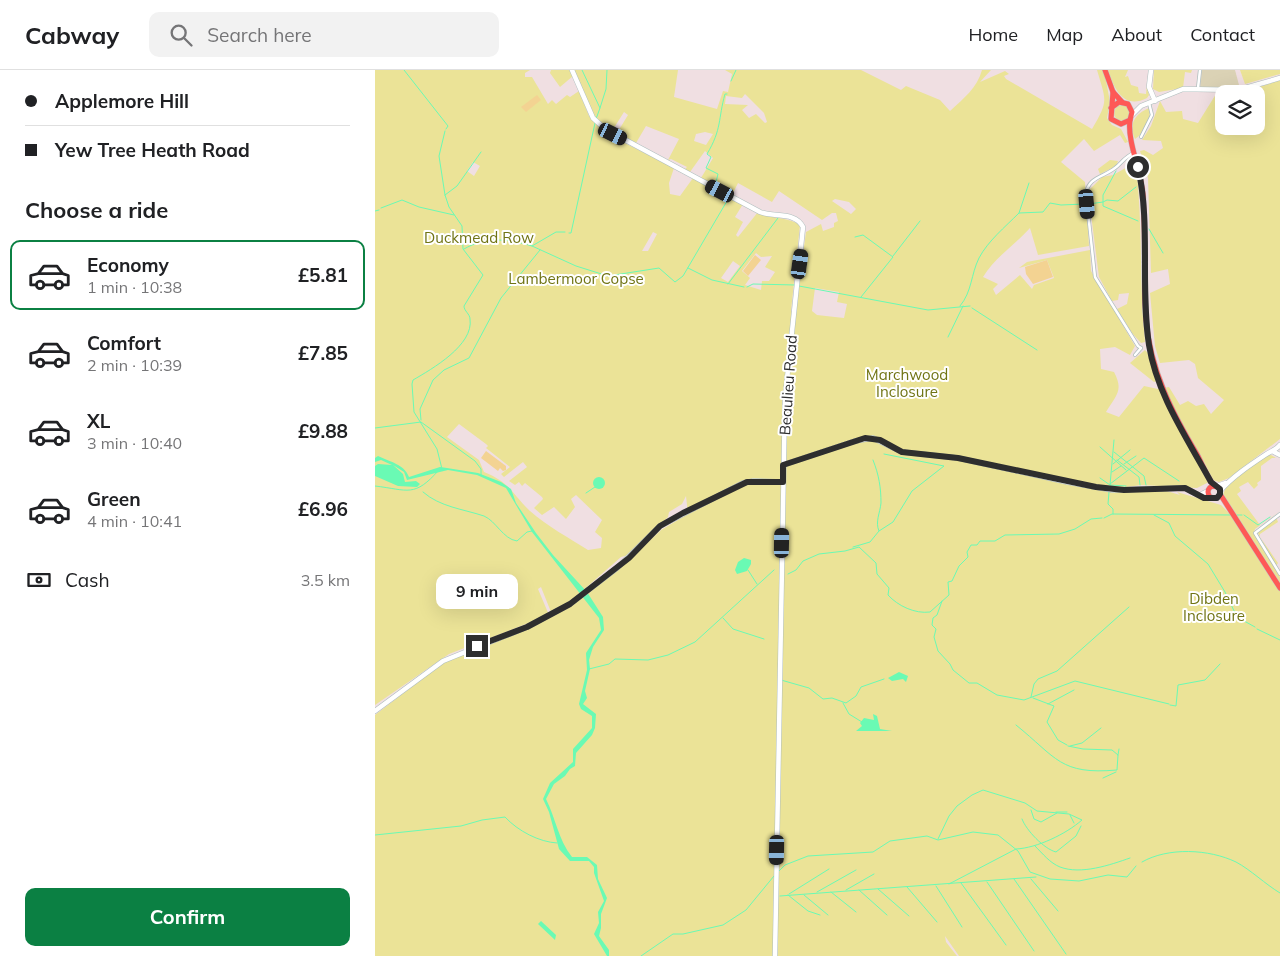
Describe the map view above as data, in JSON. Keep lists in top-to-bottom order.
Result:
{
  "streets": {
    "street": ["Beaulieu Road"]
  },
  "parks": [
    "Duckmead Row",
    "Lambermoor Copse",
    "Marchwood Inclosure",
    "Dibden Inclosure"
  ],
  "page": {
    "header": "Cabway",
    "search": "Search here",
    "nav": [
      "Home",
      "Map",
      "About",
      "Contact"
    ],
    "banner": ["Applemore Hill", "Yew Tree Heath Road"],
    "heading": "Choose a ride",
    "list": [
      {
        "name": "Economy",
        "note": "1 min · 10:38",
        "value": "£5.81"
      },
      {
        "name": "Comfort",
        "note": "2 min · 10:39",
        "value": "£7.85"
      },
      {
        "name": "XL",
        "note": "3 min · 10:40",
        "value": "£9.88"
      },
      {
        "name": "Green",
        "note": "4 min · 10:41",
        "value": "£6.96"
      }
    ],
    "pay": ["Cash", "3.5 km"],
    "bubble": "9 min",
    "buttons": "Confirm"
  }
}
